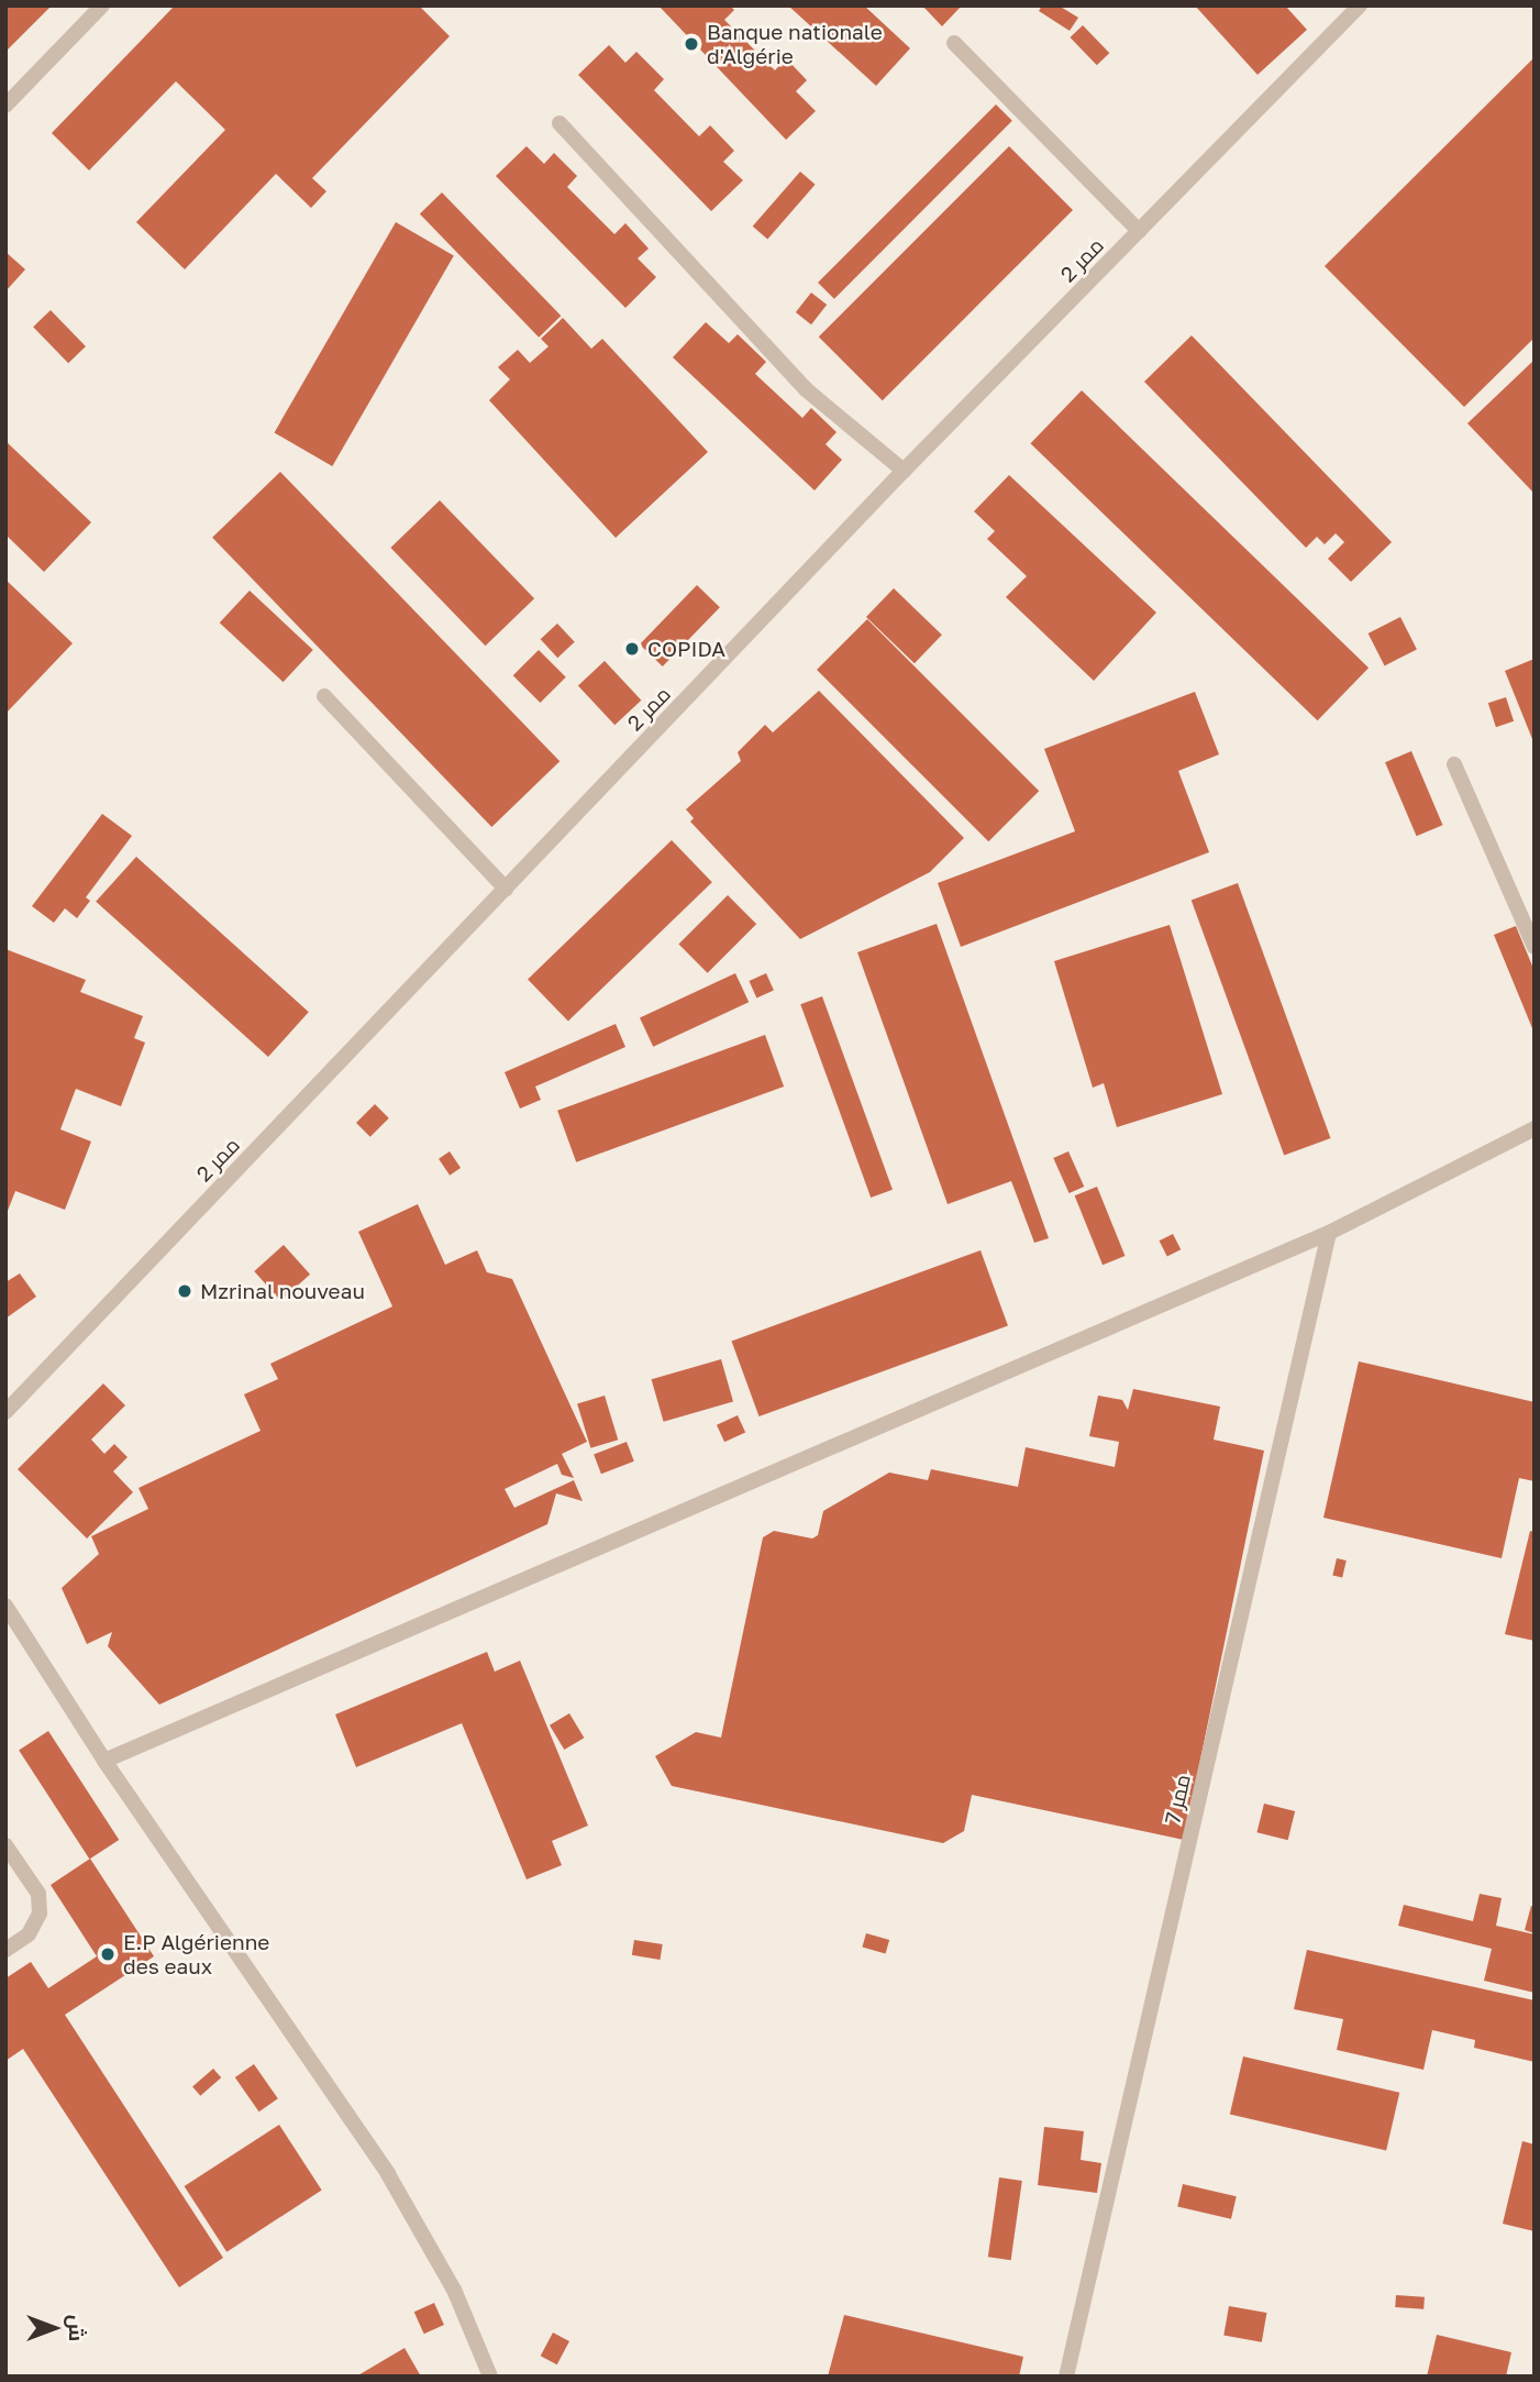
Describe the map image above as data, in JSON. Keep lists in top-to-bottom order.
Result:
{
  "streets": {
    "lane": ["ممر 2", "ممر 7"]
  },
  "places": [
    "Banque nationale d'Algérie",
    "COPIDA",
    "Mzrinal nouveau",
    "E.P Algérienne des eaux"
  ],
  "north": "right"
}
